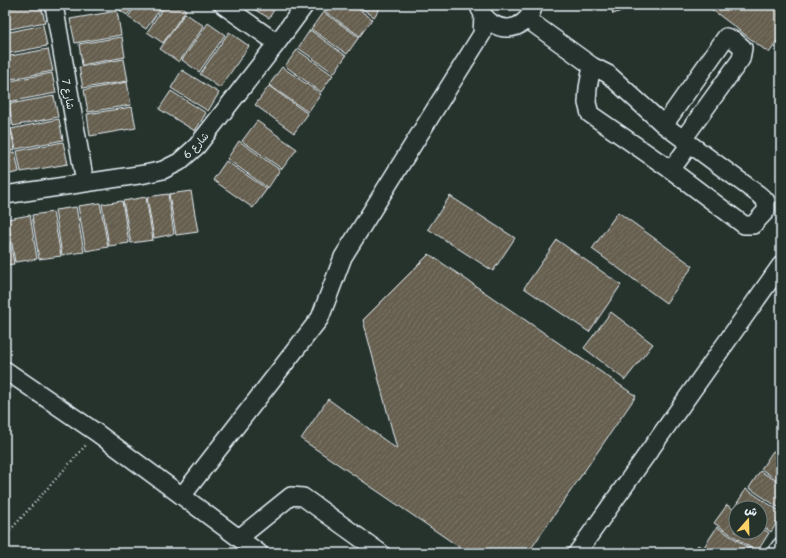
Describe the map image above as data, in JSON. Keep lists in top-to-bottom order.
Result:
{
  "streets": {
    "street": ["شارع 7", "شارع 6"]
  },
  "crossings": [
    ["شارع 7", "شارع 6"]
  ],
  "north": "top"
}
